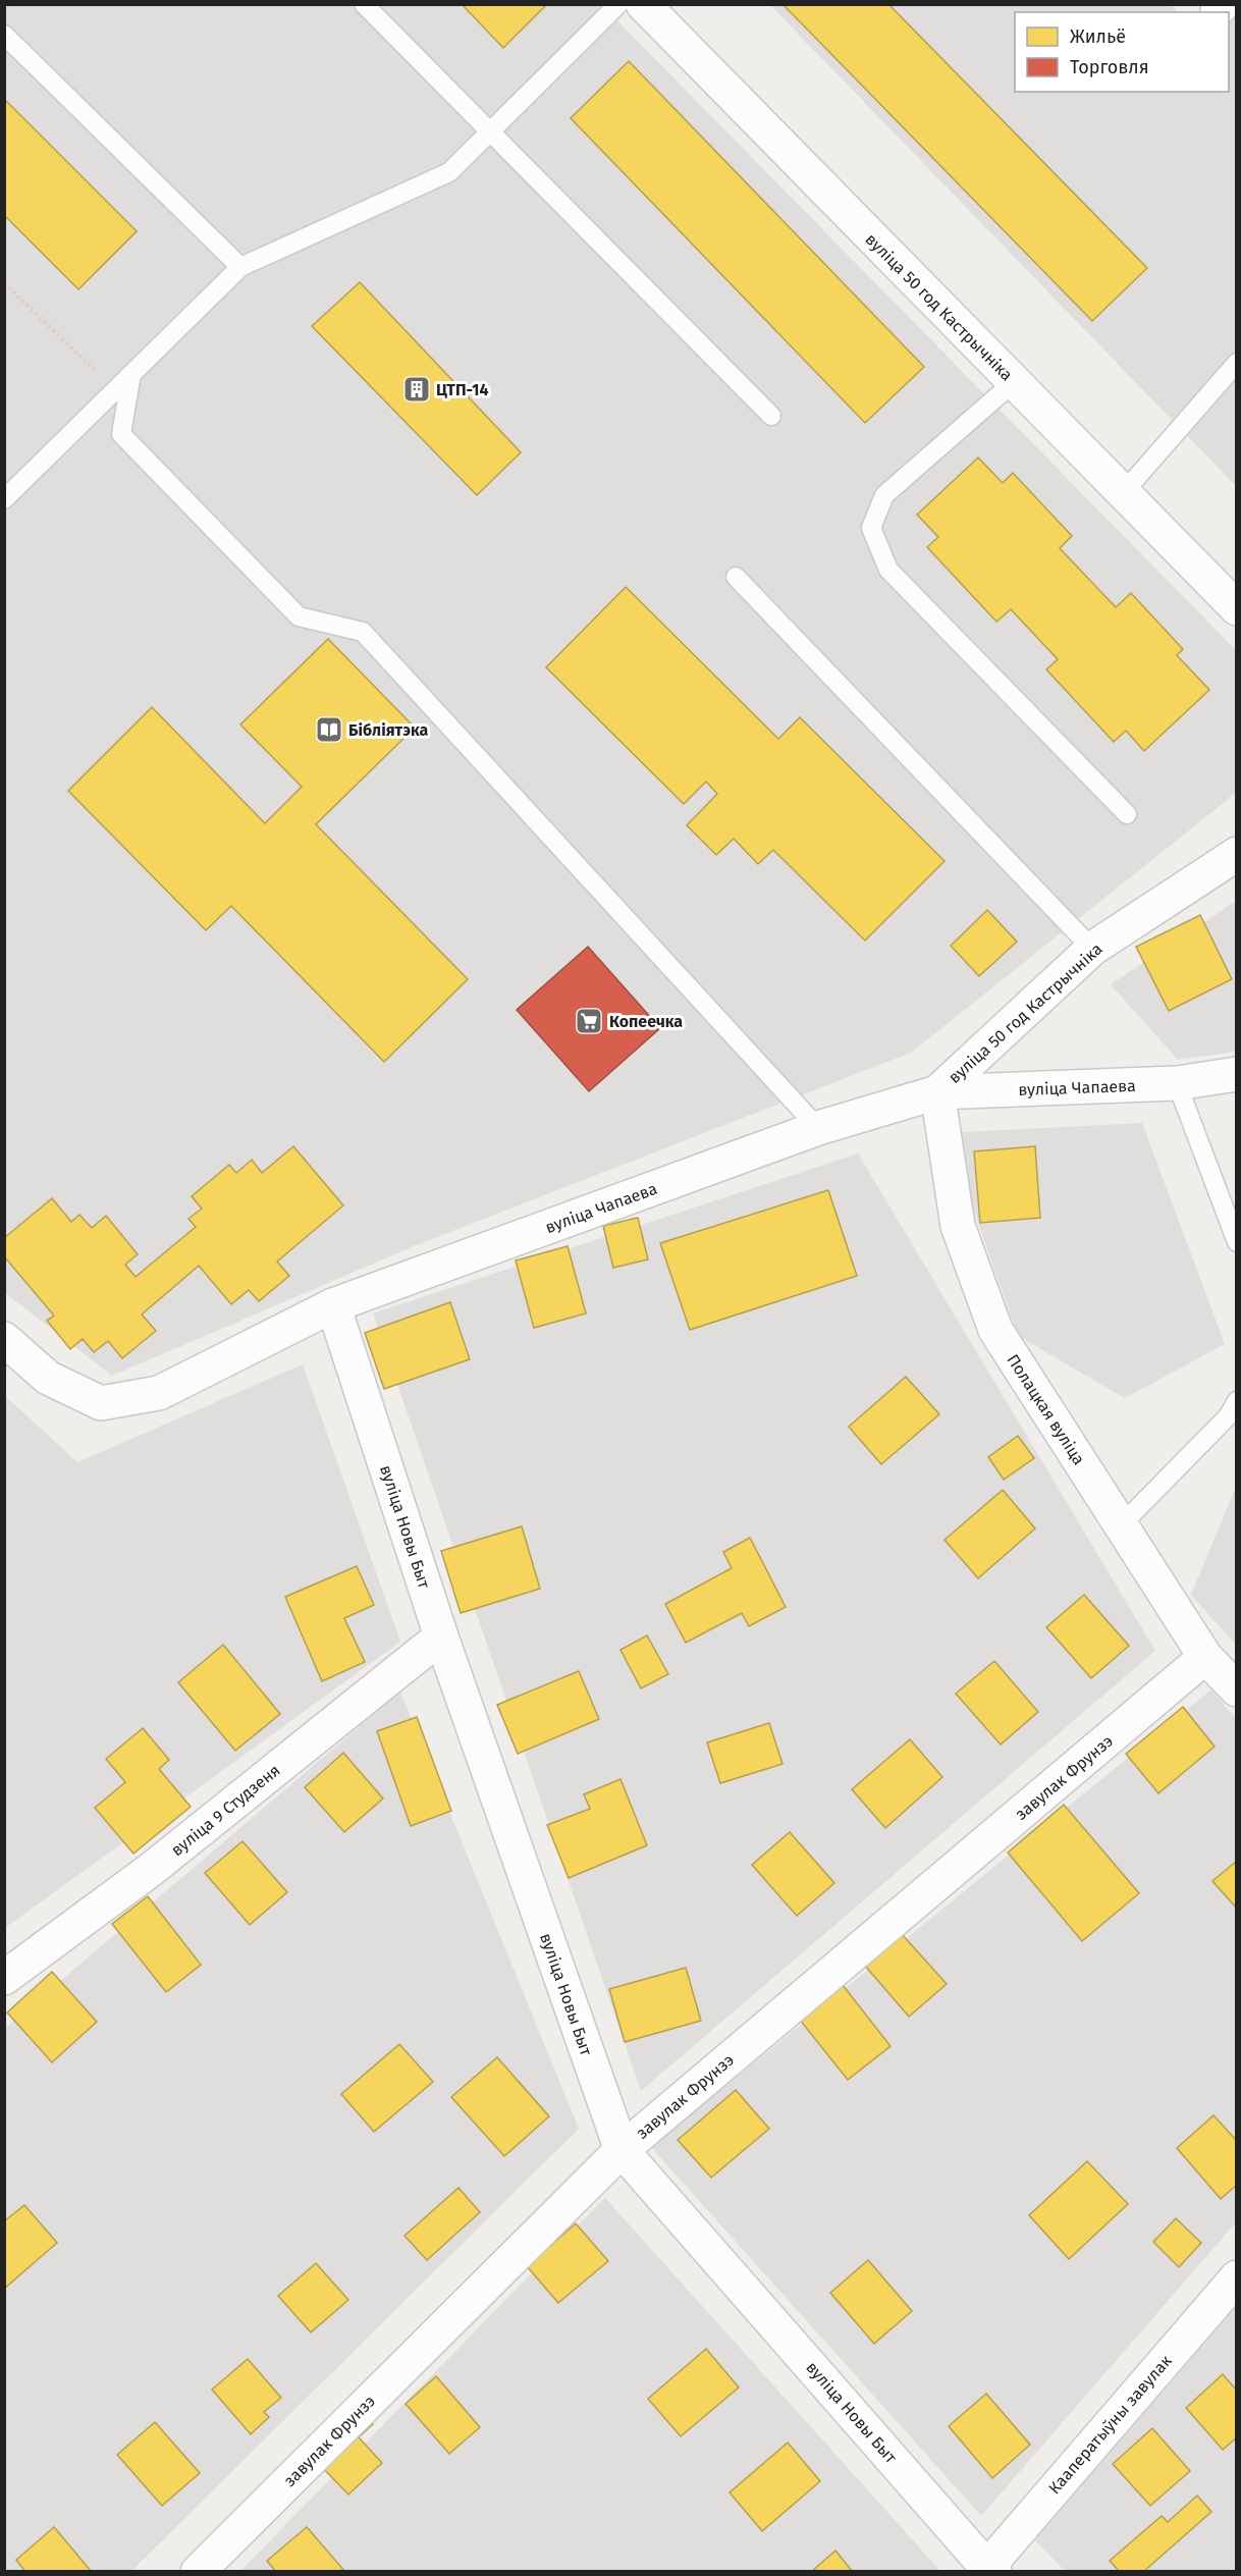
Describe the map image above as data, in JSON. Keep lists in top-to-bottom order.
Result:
{
  "streets": {
    "street": [
      "вуліца 50 год Кастрычніка",
      "вуліца Чапаева",
      "Полацкая вуліца",
      "вуліца Новы Быт",
      "завулак Фрунзэ",
      "вуліца 9 Студзеня",
      "Кааператыўны завулак"
    ]
  },
  "crossings": [
    ["вуліца 50 год Кастрычніка", "вуліца Чапаева"],
    ["вуліца 50 год Кастрычніка", "Полацкая вуліца"],
    ["вуліца Чапаева", "Полацкая вуліца"],
    ["вуліца Чапаева", "вуліца Новы Быт"],
    ["Полацкая вуліца", "завулак Фрунзэ"],
    ["вуліца Новы Быт", "завулак Фрунзэ"],
    ["вуліца Новы Быт", "вуліца 9 Студзеня"],
    ["вуліца Новы Быт", "Кааператыўны завулак"]
  ],
  "places": {
    "building": ["ЦТП-14"],
    "library": ["Бібліятэка"],
    "supermarket": ["Копеечка"]
  },
  "legend": ["Жильё", "Торговля"]
}
